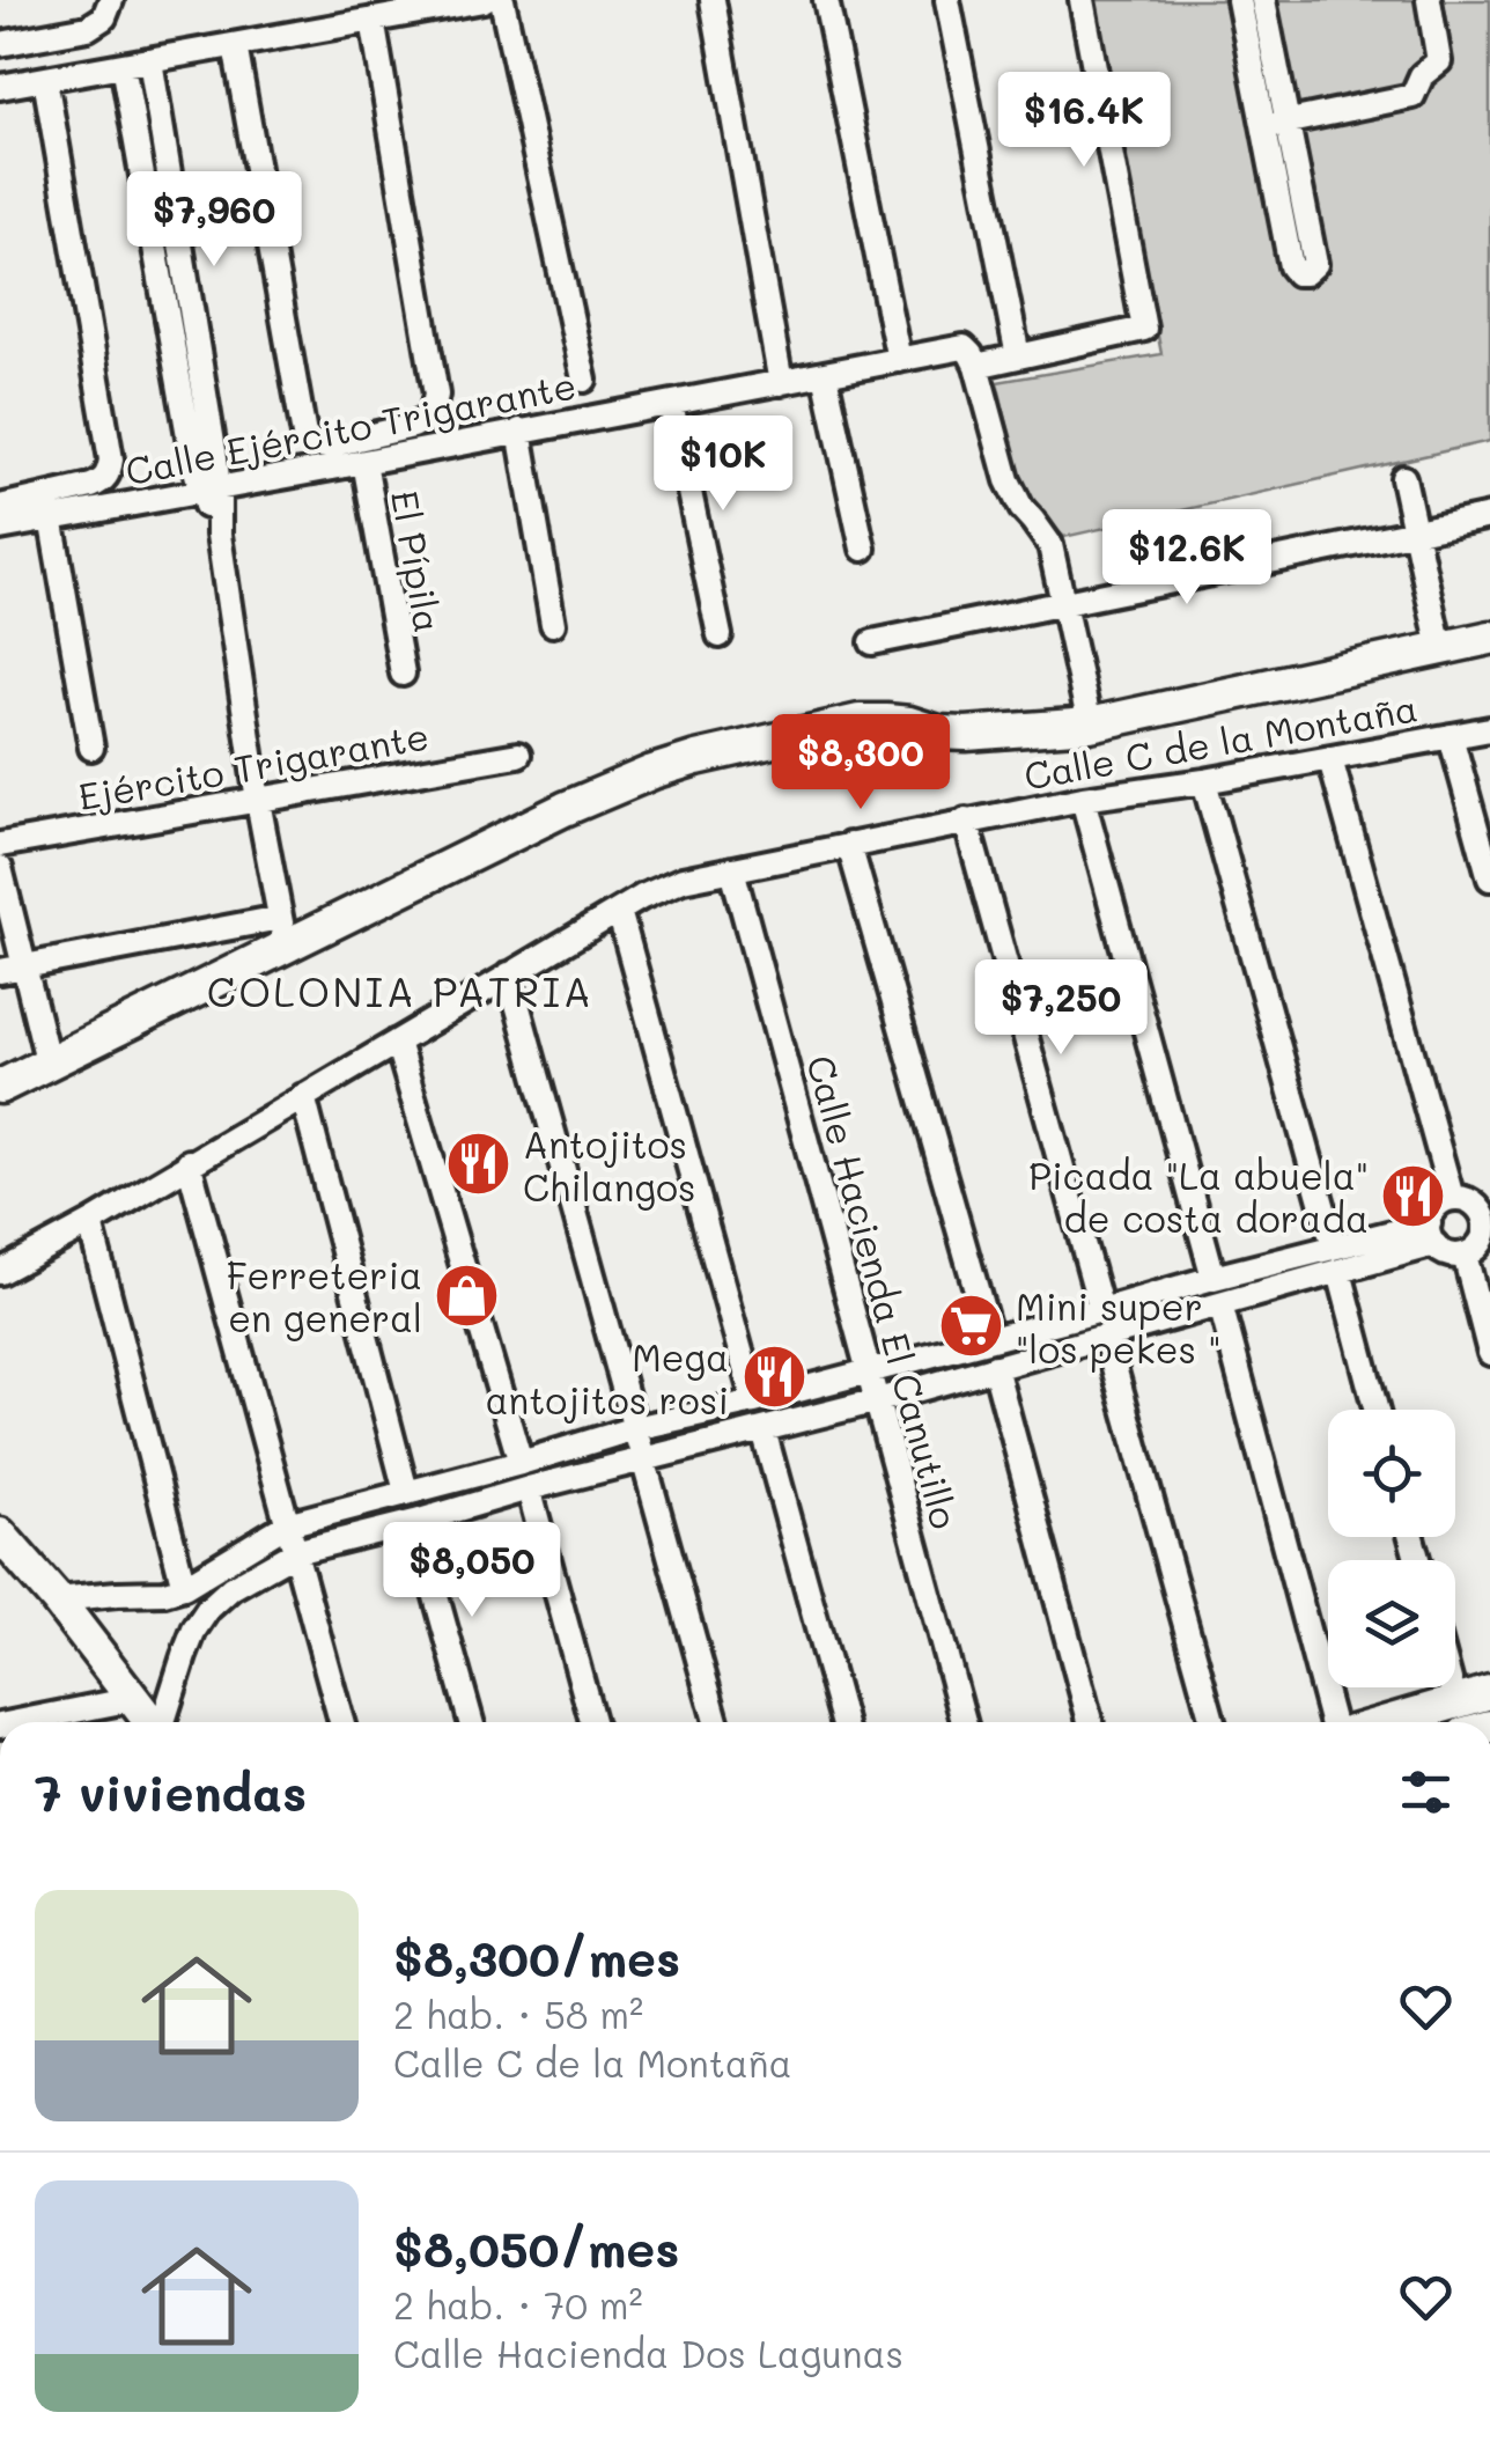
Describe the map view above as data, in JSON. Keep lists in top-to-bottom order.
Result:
{
  "streets": {
    "street": [
      "Calle Ejército Trigarante",
      "El Pípila",
      "Calle C de la Montaña",
      "Ejército Trigarante",
      "Calle Hacienda El Canutillo"
    ]
  },
  "crossings": [
    ["Calle Ejército Trigarante", "El Pípila"],
    ["Calle C de la Montaña", "Calle Hacienda El Canutillo"]
  ],
  "districts": ["COLONIA PATRIA"],
  "places": {
    "restaurant": ["Antojitos Chilangos", "Picada \"La abuela\" de costa dorada", "Mega antojitos rosi"],
    "shop": ["Ferreteria en general"],
    "supermarket": ["Mini super \"los pekes \""]
  },
  "page": {
    "price": [
      "$16.4K",
      "$7,960",
      "$10K",
      "$12.6K",
      "$8,300",
      "$7,250",
      "$8,050"
    ],
    "heading": "7 viviendas",
    "list": [
      {
        "name": "$8,300/mes",
        "note": "2 hab. · 58 m² · Calle C de la Montaña"
      },
      {
        "name": "$8,050/mes",
        "note": "2 hab. · 70 m² · Calle Hacienda Dos Lagunas"
      }
    ]
  }
}
